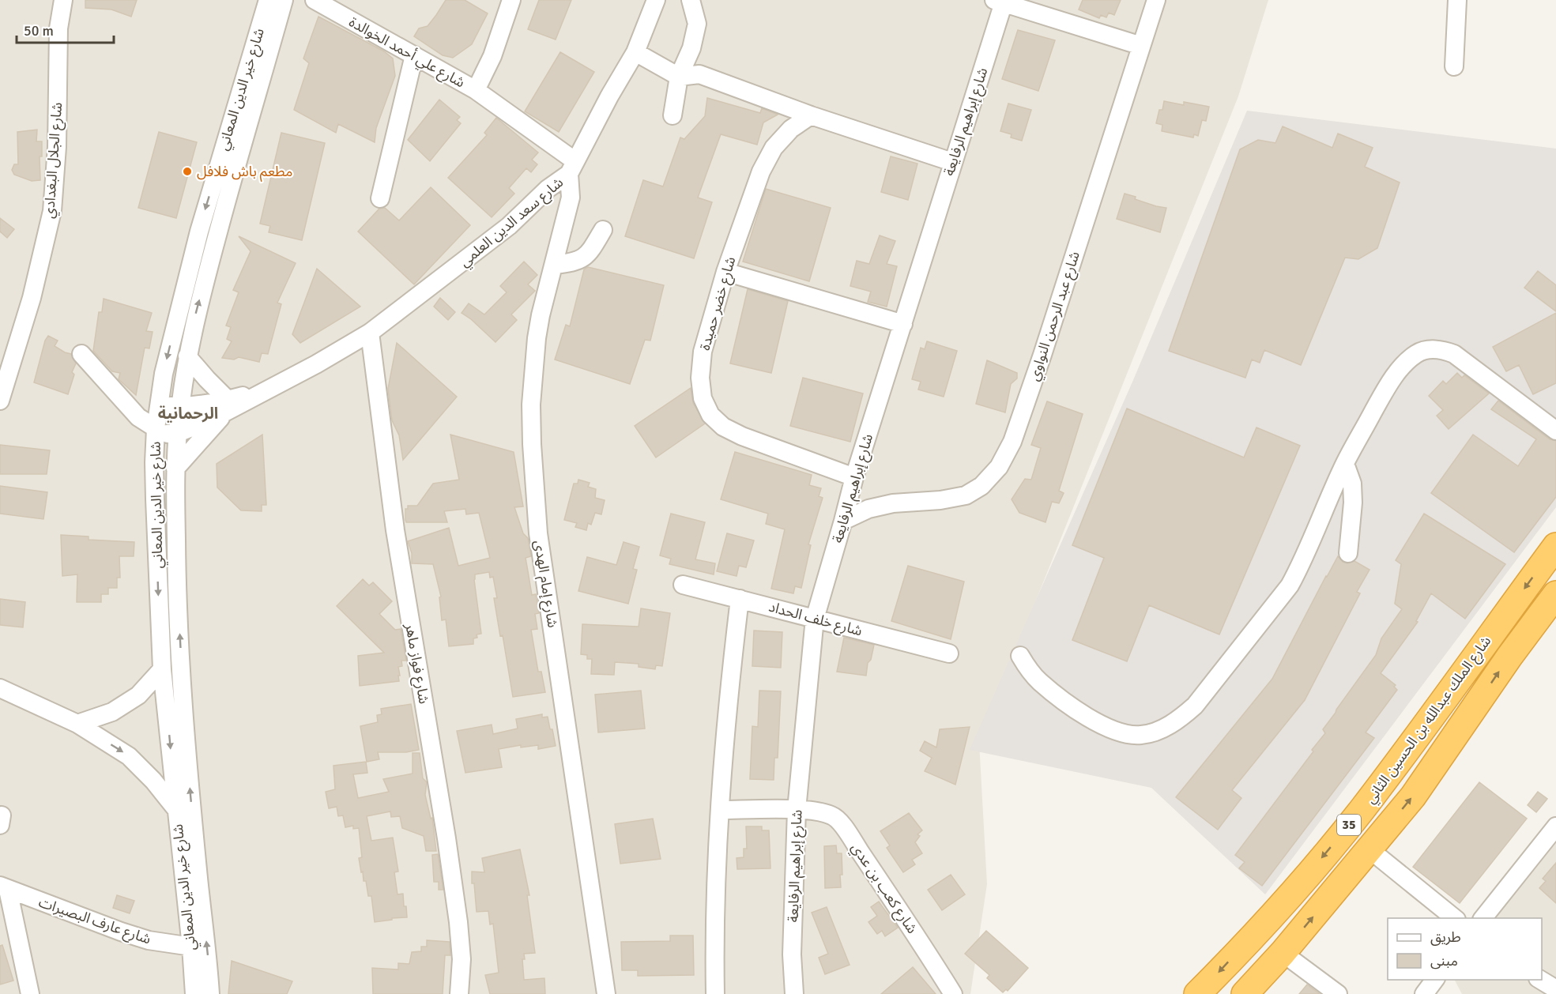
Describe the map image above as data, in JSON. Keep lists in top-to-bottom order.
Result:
{
  "streets": {
    "highway": ["شارع الملك عبدالله بن الحسين الثاني", "35"],
    "street": [
      "شارع علي أحمد الخوالدة",
      "شارع خير الدين المعاني",
      "شارع إبراهيم الرفايعة",
      "شارع الجلال البغدادي",
      "شارع سعد الدين العلمي",
      "شارع خضر حميدة",
      "شارع عبد الرحمن النواوي",
      "شارع إمام الهدى",
      "شارع خلف الحداد",
      "شارع فواز ماهر",
      "شارع كعب بن عدي",
      "شارع عارف البصيرات"
    ]
  },
  "crossings": [
    ["شارع علي أحمد الخوالدة", "شارع سعد الدين العلمي"],
    ["شارع علي أحمد الخوالدة", "شارع إمام الهدى"],
    ["شارع خير الدين المعاني", "شارع عارف البصيرات"],
    ["شارع إبراهيم الرفايعة", "شارع خضر حميدة"],
    ["شارع إبراهيم الرفايعة", "شارع عبد الرحمن النواوي"],
    ["شارع إبراهيم الرفايعة", "شارع خلف الحداد"],
    ["شارع إبراهيم الرفايعة", "شارع كعب بن عدي"],
    ["شارع سعد الدين العلمي", "شارع إمام الهدى"],
    ["شارع سعد الدين العلمي", "شارع فواز ماهر"]
  ],
  "districts": ["الرحمانية"],
  "places": ["مطعم باش فلافل"],
  "legend": ["طريق", "مبنى"],
  "scale_bar": "50 m"
}
